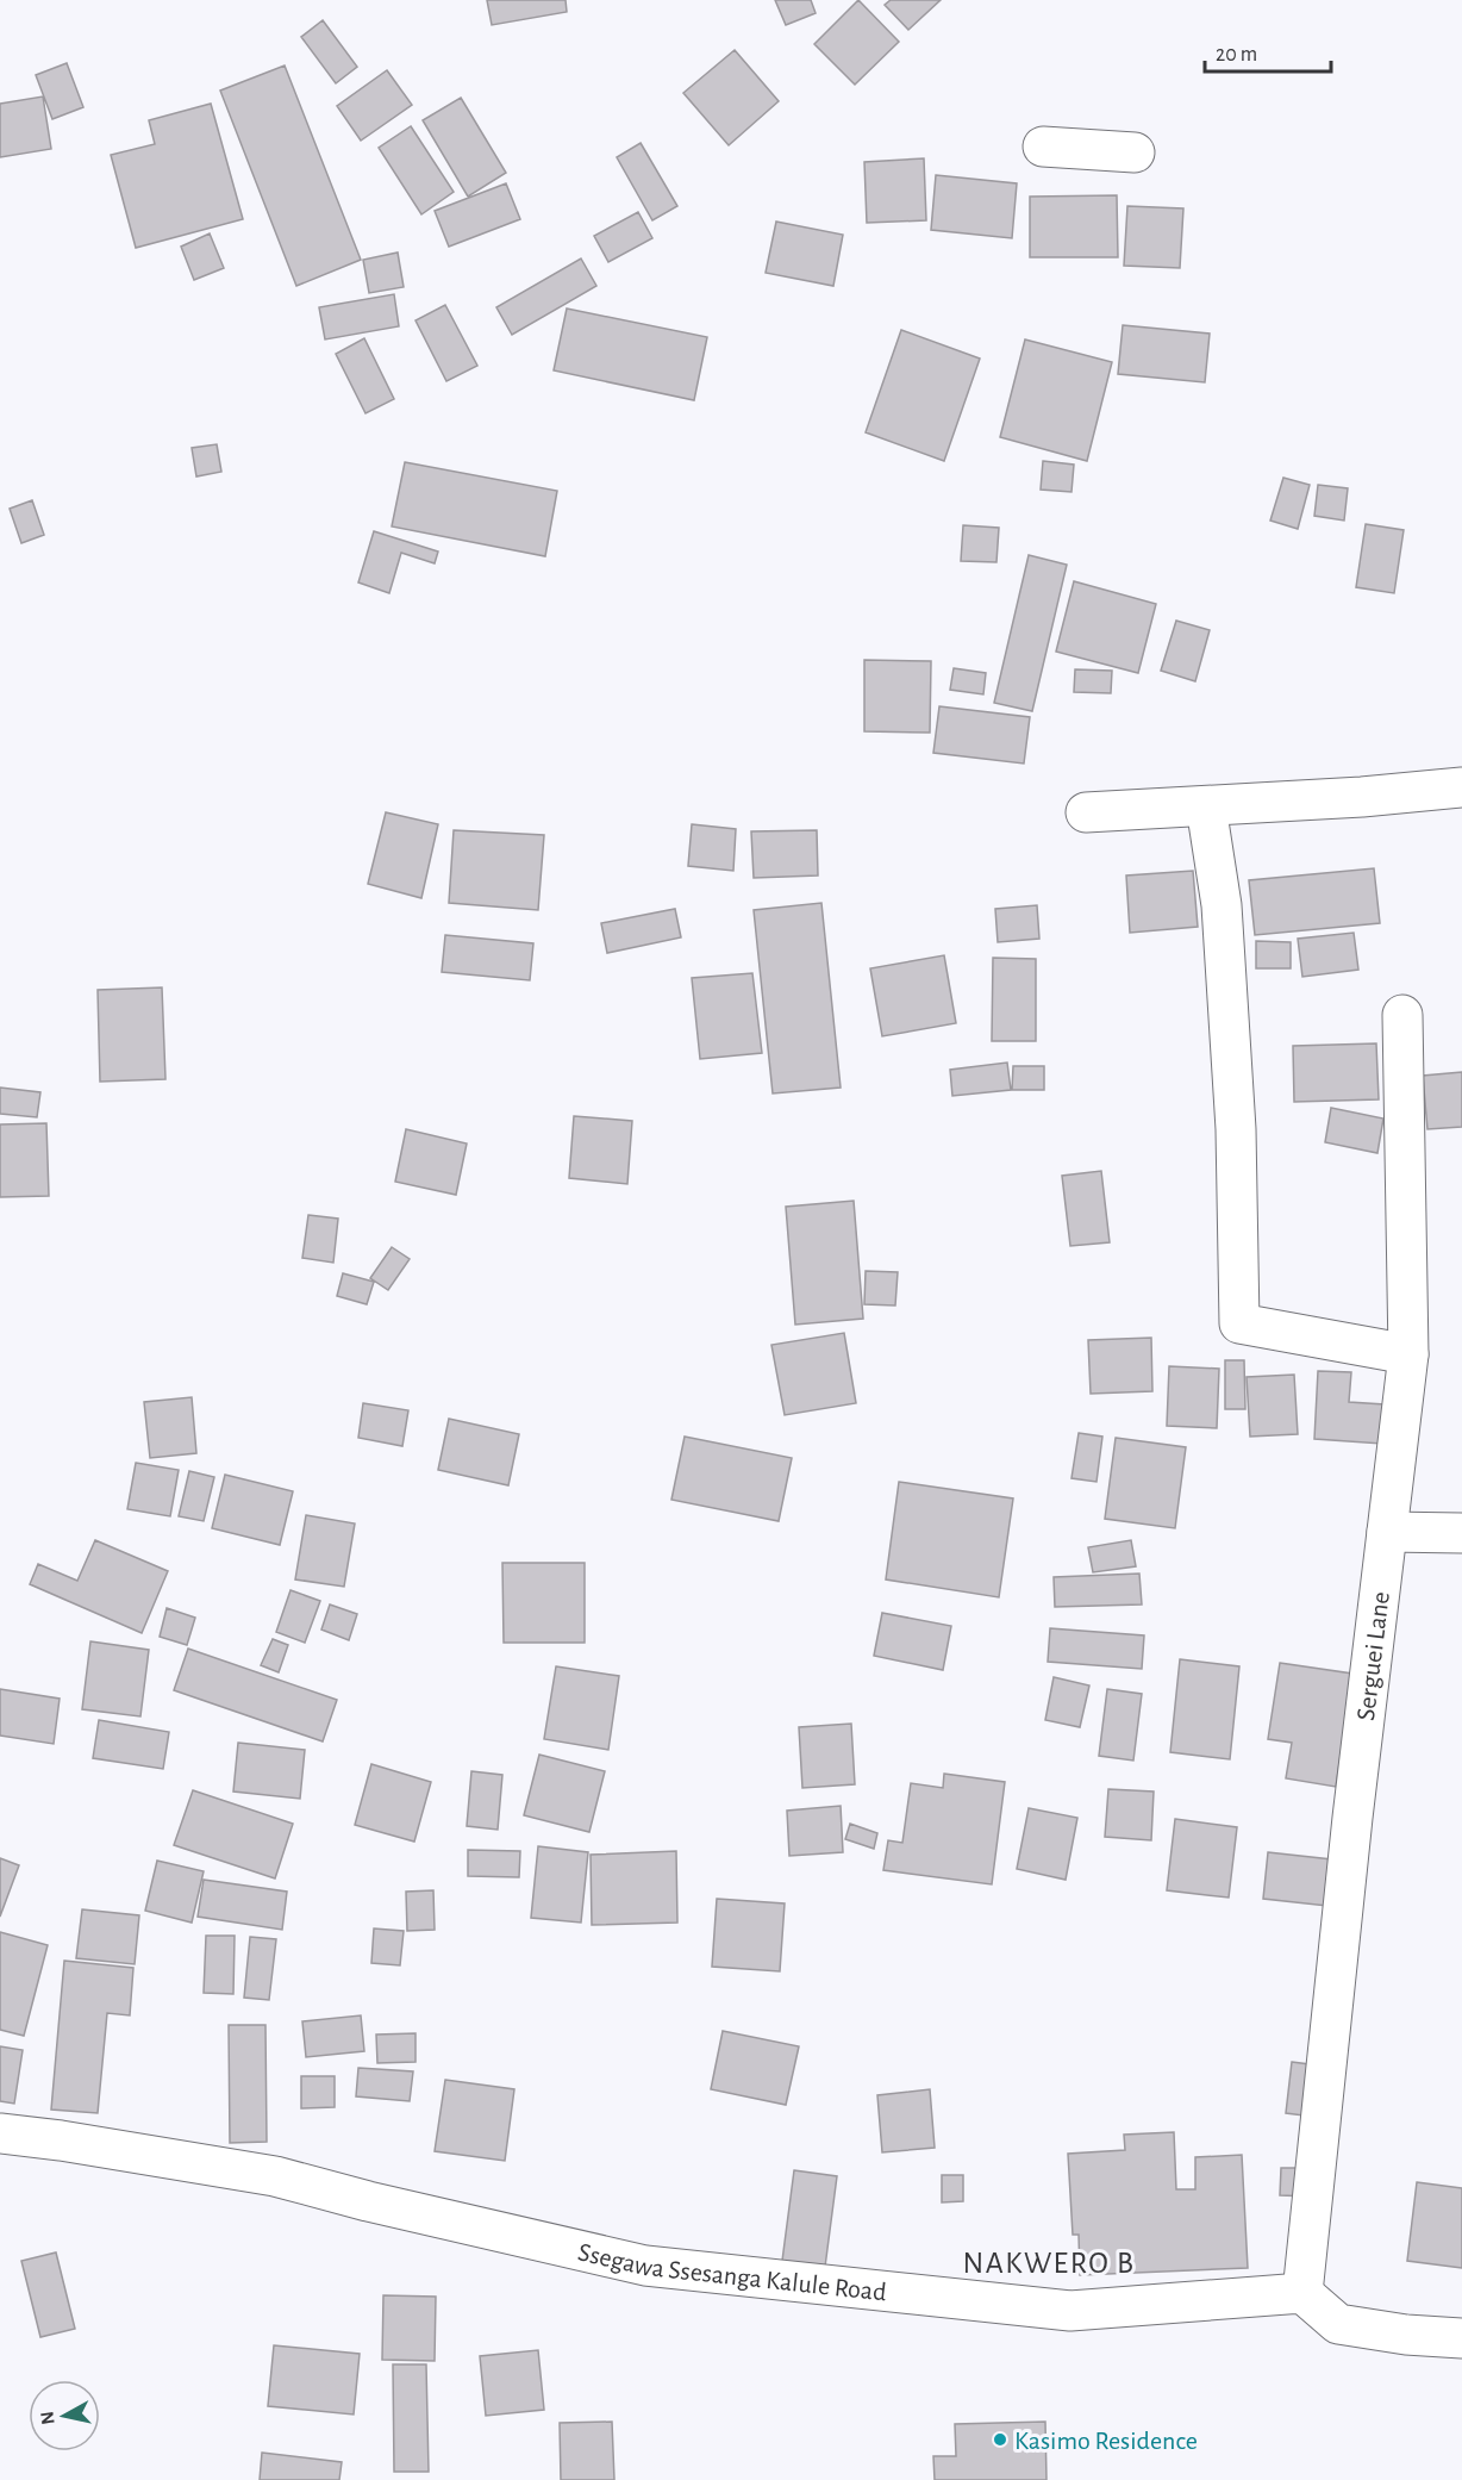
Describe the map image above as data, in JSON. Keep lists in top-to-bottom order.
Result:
{
  "streets": {
    "street": ["Serguei Lane", "Ssegawa Ssesanga Kalule Road"]
  },
  "crossings": [
    ["Serguei Lane", "Ssegawa Ssesanga Kalule Road"]
  ],
  "districts": ["NAKWERO B"],
  "places": ["Kasimo Residence"],
  "scale_bar": "20 m",
  "north": "left"
}
